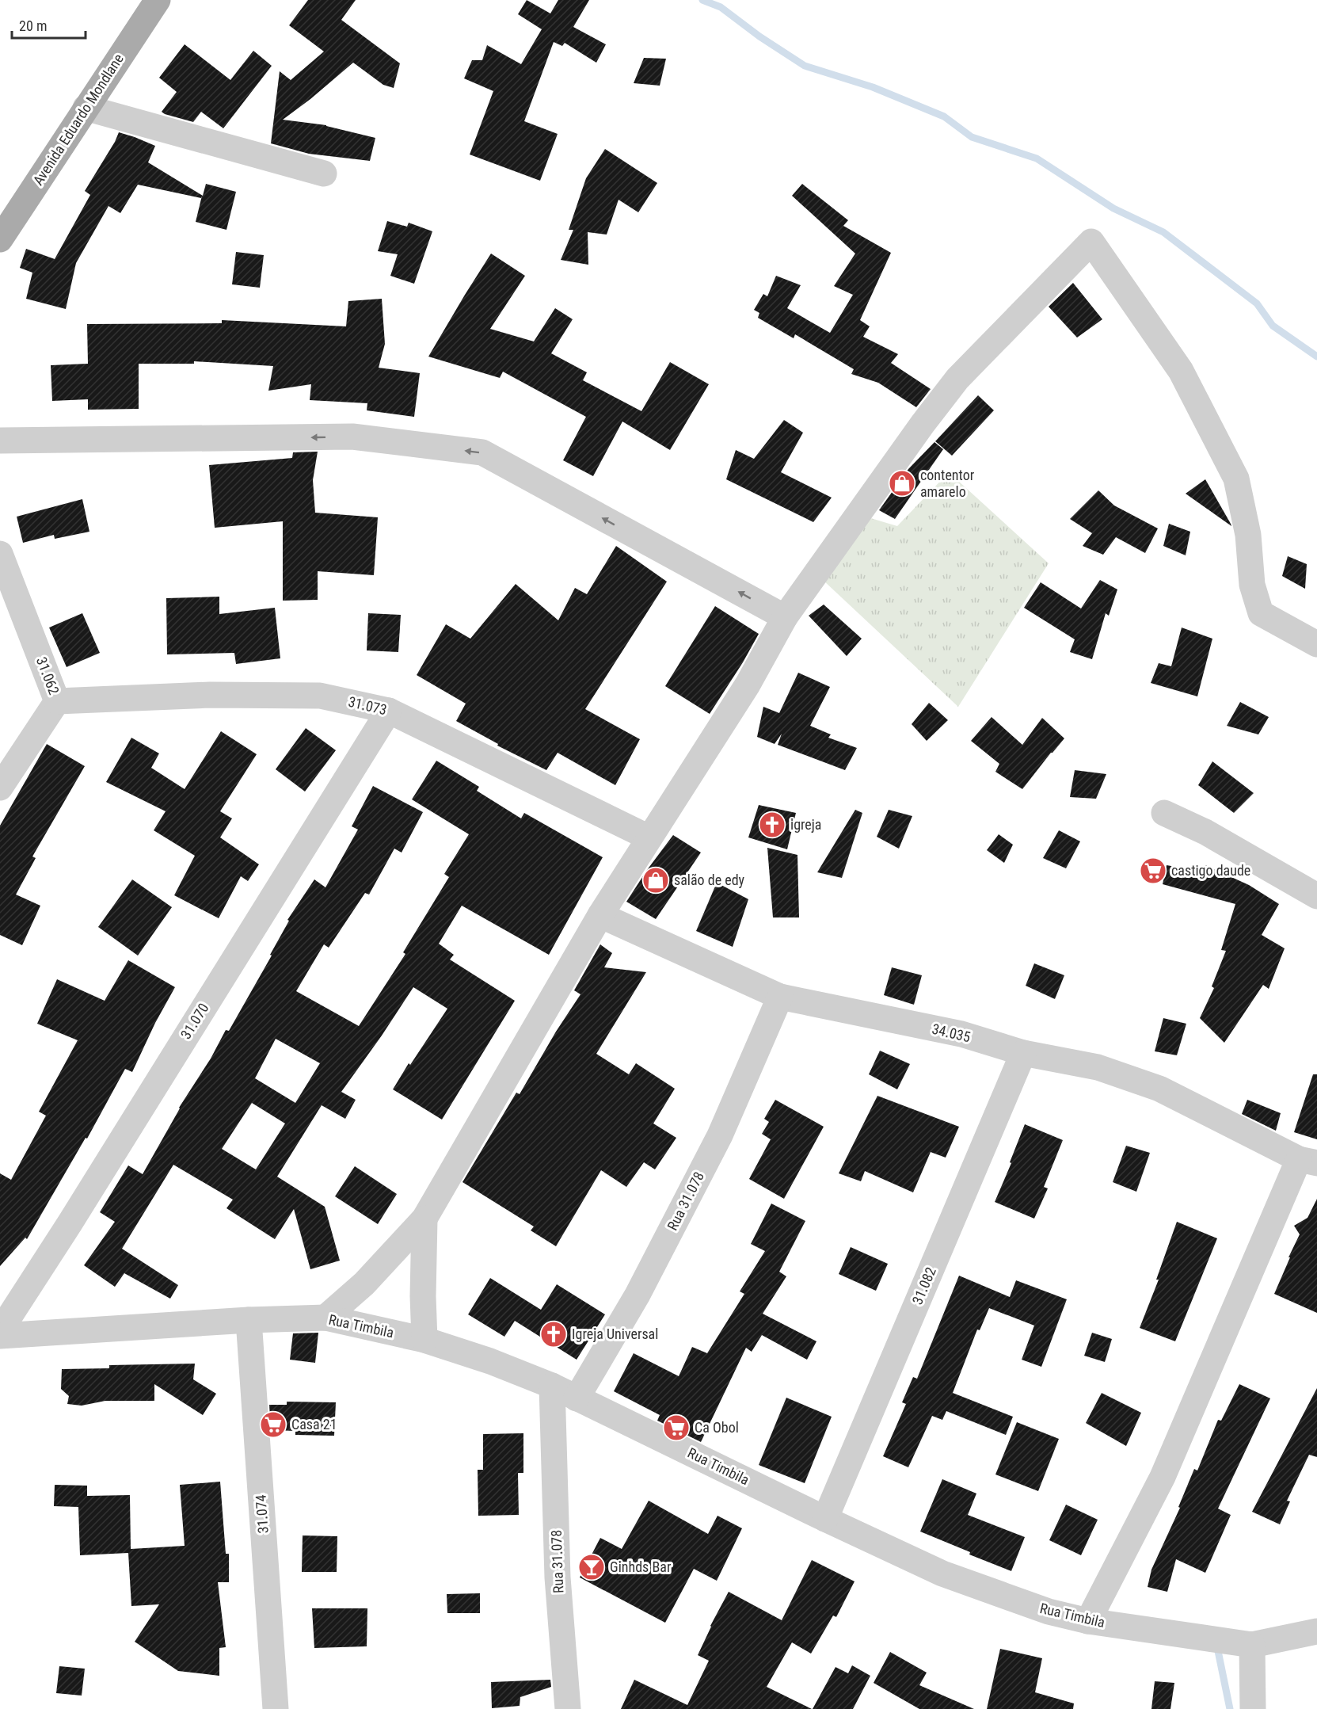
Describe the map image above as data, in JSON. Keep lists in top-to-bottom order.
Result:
{
  "streets": {
    "main road": ["Avenida Eduardo Mondlane"],
    "street": [
      "31.062",
      "31.073",
      "31.070",
      "34.035",
      "Rua 31.078",
      "31.082",
      "Rua Timbila",
      "31.074"
    ]
  },
  "crossings": [
    ["31.062", "31.073"],
    ["31.073", "31.070"],
    ["34.035", "Rua 31.078"],
    ["34.035", "31.082"],
    ["Rua 31.078", "Rua Timbila"],
    ["31.082", "Rua Timbila"],
    ["Rua Timbila", "31.074"]
  ],
  "places": {
    "shop": ["contentor amarelo", "salão de edy"],
    "church": ["igreja", "Igreja Universal"],
    "supermarket": ["castigo daude", "Casa 21", "Ca Obol"],
    "bar": ["Ginhds Bar"]
  },
  "scale_bar": "20 m"
}
